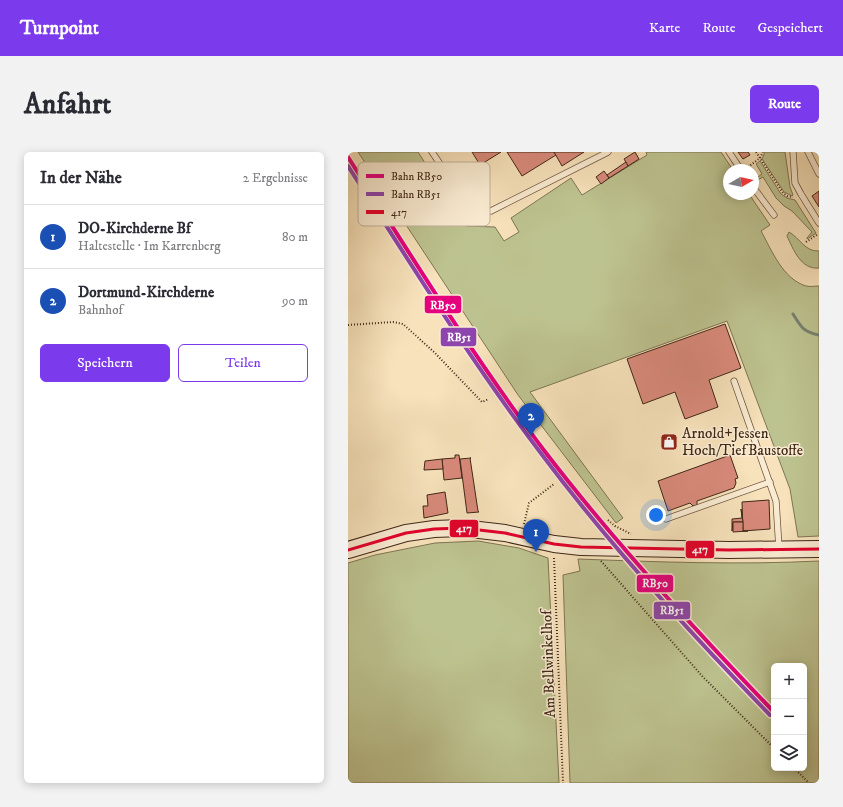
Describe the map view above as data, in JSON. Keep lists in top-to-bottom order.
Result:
{
  "streets": {
    "path": ["Am Bellwinkelhof"]
  },
  "places": {
    "shop": ["Arnold+Jessen Hoch/TiefBaustoffe"]
  },
  "lines": ["rail line RB50", "rail line RB51", "transit line 417"],
  "legend": ["Bahn RB50", "Bahn RB51", "417"],
  "north": "right",
  "page": {
    "header": "Turnpoint",
    "nav": ["Karte", "Route", "Gespeichert"],
    "buttons": [
      "Route",
      ["Speichern", "Teilen"]
    ],
    "title": "Anfahrt",
    "heading": ["In der Nähe", "2 Ergebnisse"],
    "list": [
      {
        "mark": "1",
        "name": "DO-Kirchderne Bf",
        "note": "Haltestelle · Im Karrenberg",
        "value": "80 m"
      },
      {
        "mark": "2",
        "name": "Dortmund-Kirchderne",
        "note": "Bahnhof",
        "value": "90 m"
      }
    ],
    "pins": ["2", "1"],
    "map_buttons": ["+", "−"]
  }
}
